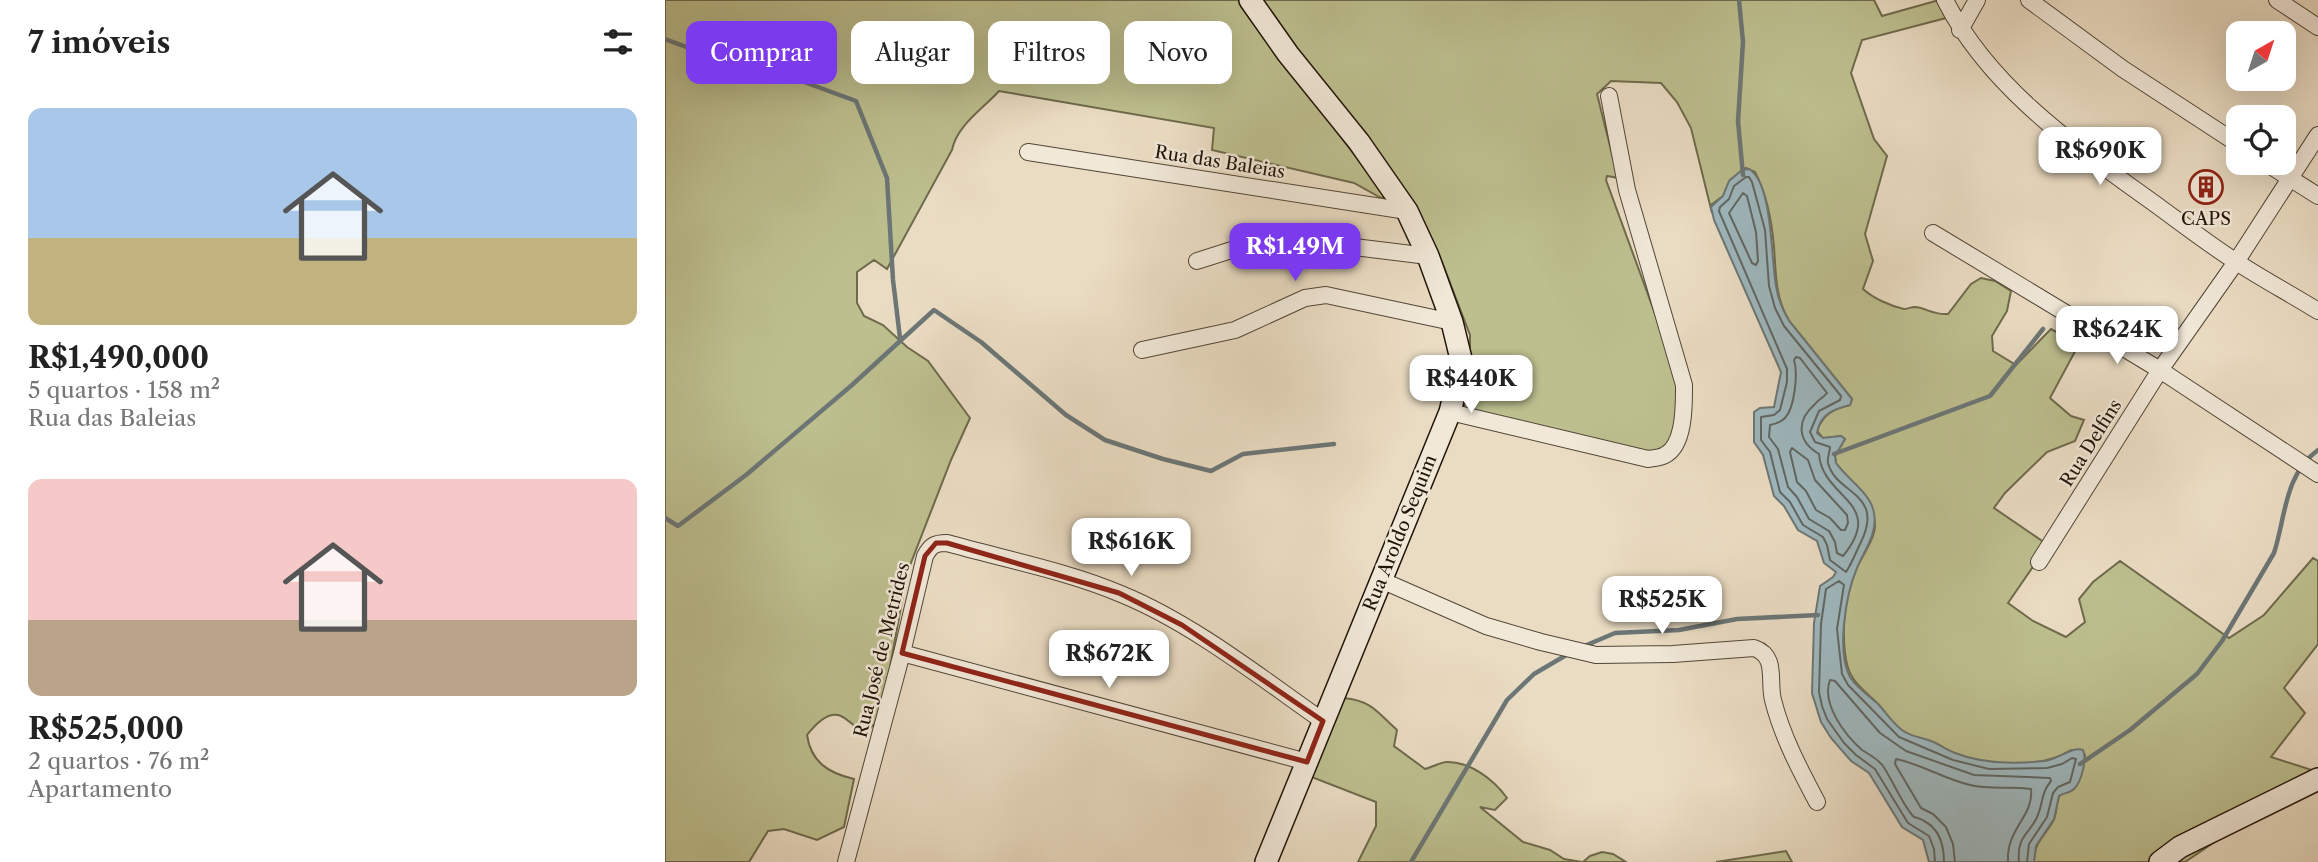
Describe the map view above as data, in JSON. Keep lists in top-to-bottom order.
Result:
{
  "streets": {
    "street": [
      "Rua das Baleias",
      "Rua Delfins",
      "Rua Aroldo Sequim",
      "Rua José de Metrides"
    ]
  },
  "crossings": [
    ["Rua das Baleias", "Rua Aroldo Sequim"],
    ["Rua Aroldo Sequim", "Rua José de Metrides"]
  ],
  "places": {
    "building": ["CAPS"]
  },
  "north": "top right",
  "page": {
    "heading": "7 imóveis",
    "chip": [
      "Comprar",
      "Alugar",
      "Filtros",
      "Novo"
    ],
    "list": [
      {
        "name": "R$1,490,000",
        "note": "5 quartos · 158 m² · Rua das Baleias"
      },
      {
        "name": "R$525,000",
        "note": "2 quartos · 76 m² · Apartamento"
      }
    ],
    "price": [
      "R$690K",
      "R$1.49M",
      "R$624K",
      "R$440K",
      "R$616K",
      "R$525K",
      "R$672K"
    ]
  }
}
